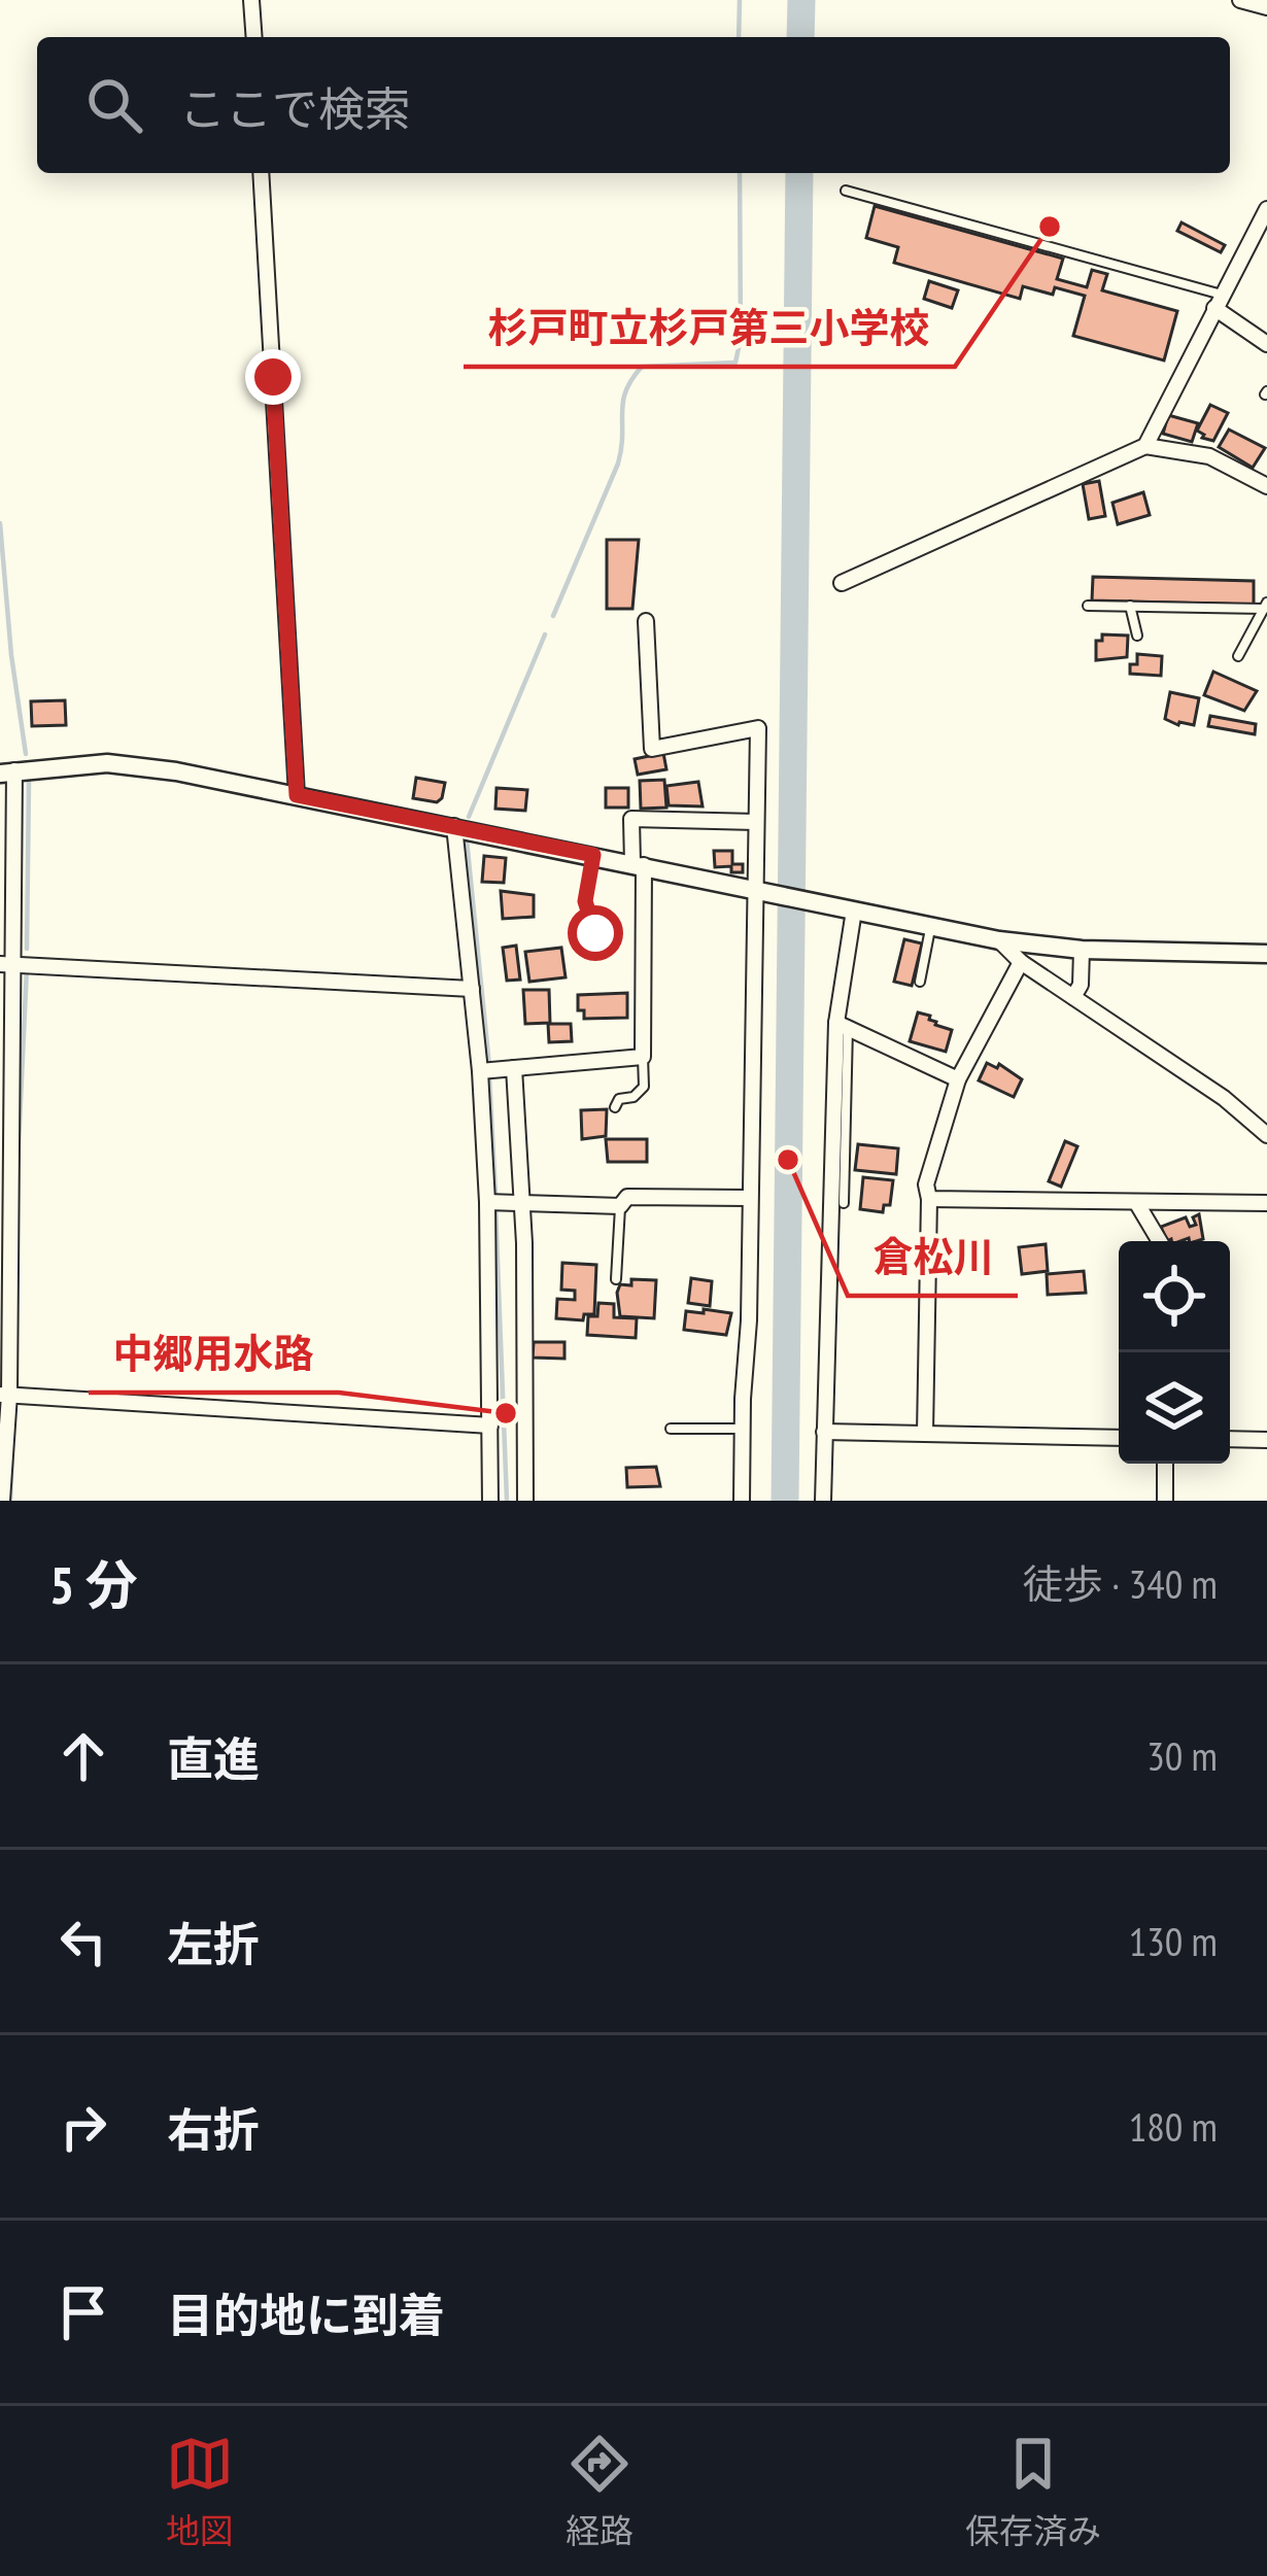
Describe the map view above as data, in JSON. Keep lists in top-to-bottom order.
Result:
{
  "places": ["杉戸町立杉戸第三小学校", "倉松川", "中郷用水路"],
  "page": {
    "search": "ここで検索",
    "heading": ["5 分", "徒歩 · 340 m"],
    "list": [
      ["直進", "30 m"],
      ["左折", "130 m"],
      ["右折", "180 m"],
      "目的地に到着"
    ],
    "nav": ["地図", "経路", "保存済み"]
  }
}
